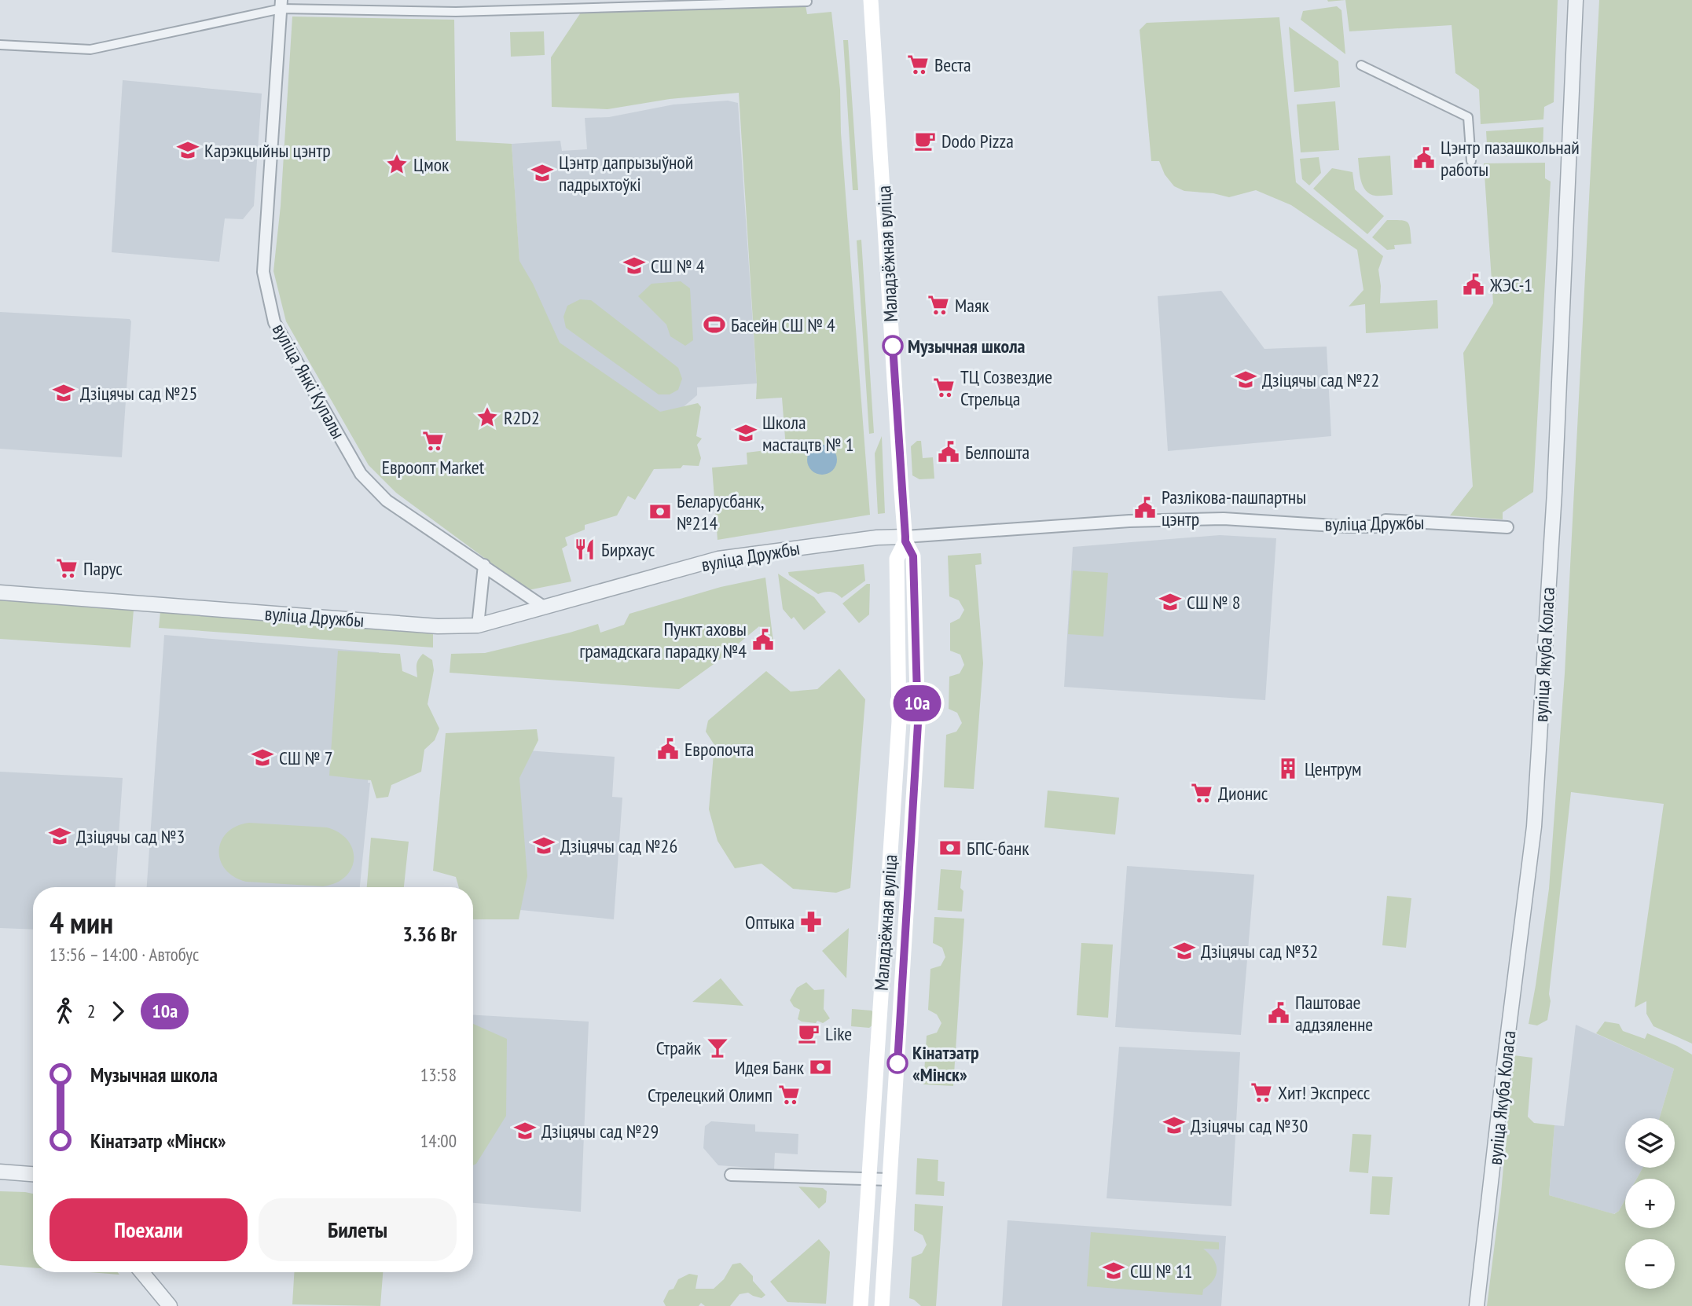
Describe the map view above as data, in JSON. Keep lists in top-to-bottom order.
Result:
{
  "streets": {
    "main road": ["Маладзёжная вуліца"],
    "street": ["вуліца Янкі Купалы", "вуліца Дружбы", "вуліца Якуба Коласа"]
  },
  "crossings": [
    ["Маладзёжная вуліца", "вуліца Дружбы"],
    ["вуліца Янкі Купалы", "вуліца Дружбы"]
  ],
  "places": {
    "supermarket": [
      "Веста",
      "Маяк",
      "ТЦ Созвездие Стрельца",
      "Евроопт Market",
      "Парус",
      "Дионис",
      "Хит! Экспресс",
      "Стрелецкий Олимп"
    ],
    "cafe": ["Dodo Pizza", "Like"],
    "school or university": [
      "Карэкцыйны цэнтр",
      "Цэнтр дапрызыўной падрыхтоўкі",
      "СШ № 4",
      "Дзіцячы сад №22",
      "Дзіцячы сад №25",
      "Школа мастацтв № 1",
      "СШ № 8",
      "СШ № 7",
      "Дзіцячы сад №3",
      "Дзіцячы сад №26",
      "Дзіцячы сад №32",
      "Дзіцячы сад №30",
      "Дзіцячы сад №29",
      "СШ № 11"
    ],
    "public building": [
      "Цэнтр пазашкольнай работы",
      "ЖЭС-1",
      "Белпошта",
      "Разлікова-пашпартны цэнтр",
      "Пункт аховы грамадскага парадку №4",
      "Европочта",
      "Паштовае аддзяленне"
    ],
    "place": ["Цмок", "R2D2"],
    "sports": ["Басейн СШ № 4"],
    "other": ["Музычная школа", "Кінатэатр «Мінск»"],
    "bank": ["Беларусбанк, №214", "БПС-банк", "Идея Банк"],
    "restaurant": ["Бирхаус"],
    "building": ["Центрум"],
    "pharmacy": ["Оптыка"],
    "bar": ["Страйк"]
  },
  "lines": ["bus line 10а"],
  "page": {
    "on_map": "10а",
    "heading": ["4 мин", "13:56 – 14:00 · Автобус", "3.36 Br"],
    "legs": ["2", "10а"],
    "list": [
      {
        "name": "Музычная школа",
        "value": "13:58"
      },
      {
        "name": "Кінатэатр «Мінск»",
        "value": "14:00"
      }
    ],
    "map_buttons": ["+", "−"],
    "buttons": ["Поехали", "Билеты"]
  }
}
